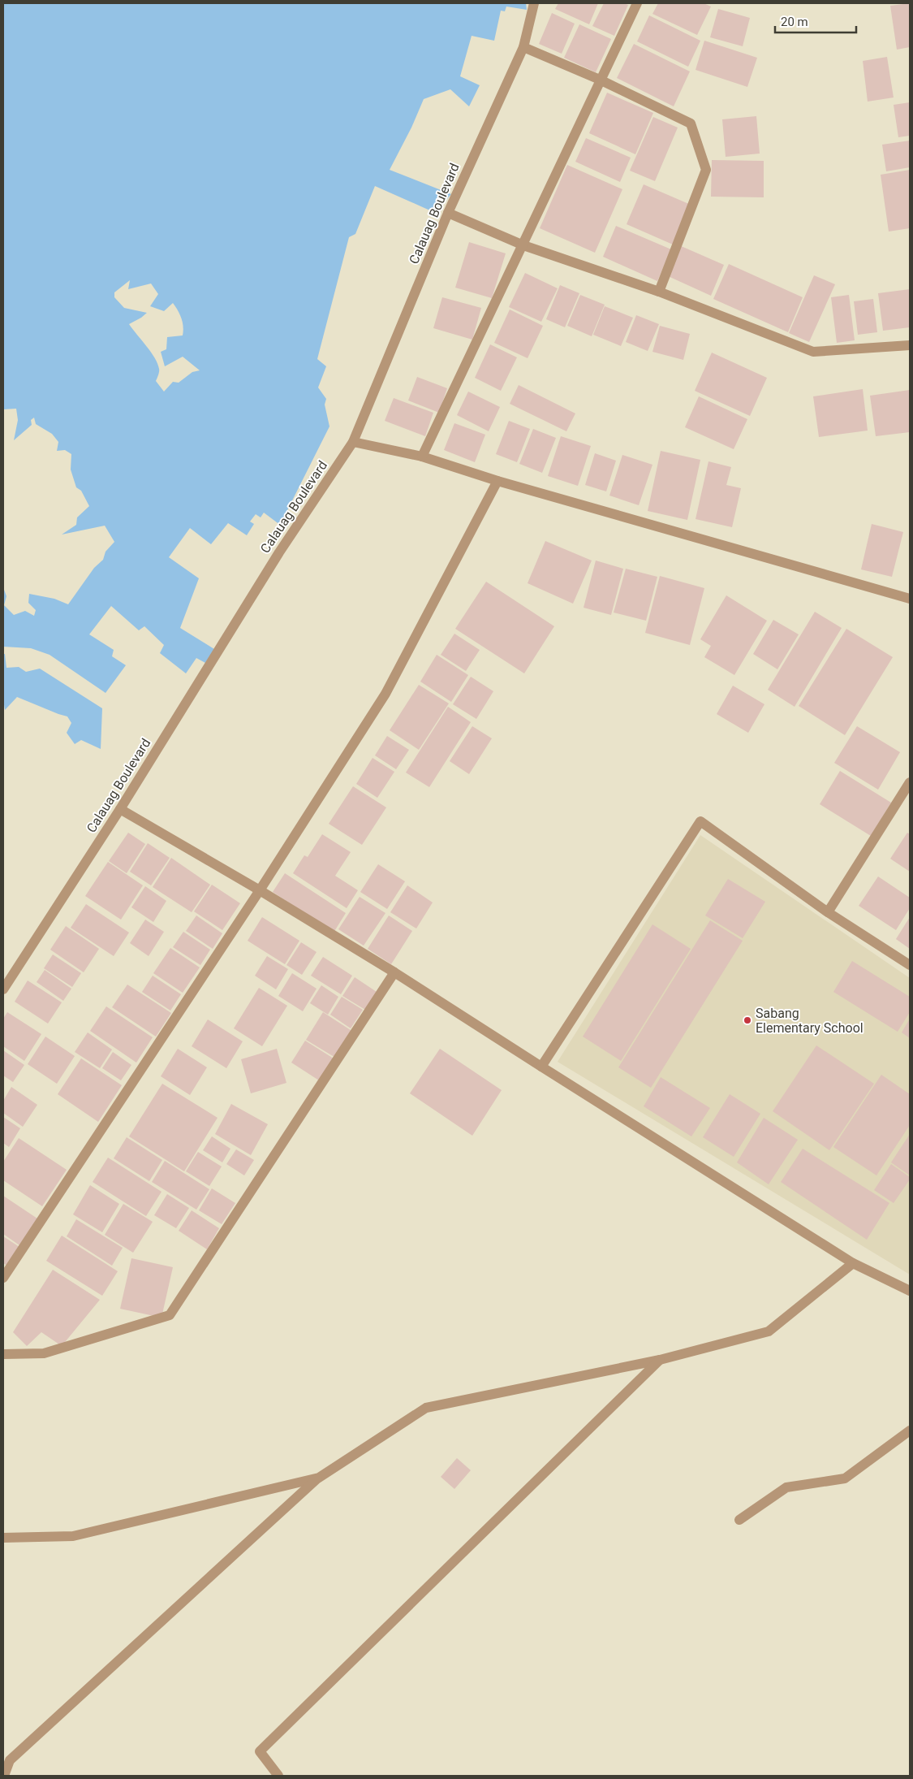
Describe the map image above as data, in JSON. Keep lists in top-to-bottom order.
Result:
{
  "streets": {
    "street": ["Calauag Boulevard"]
  },
  "places": ["Sabang Elementary School"],
  "scale_bar": "20 m"
}
